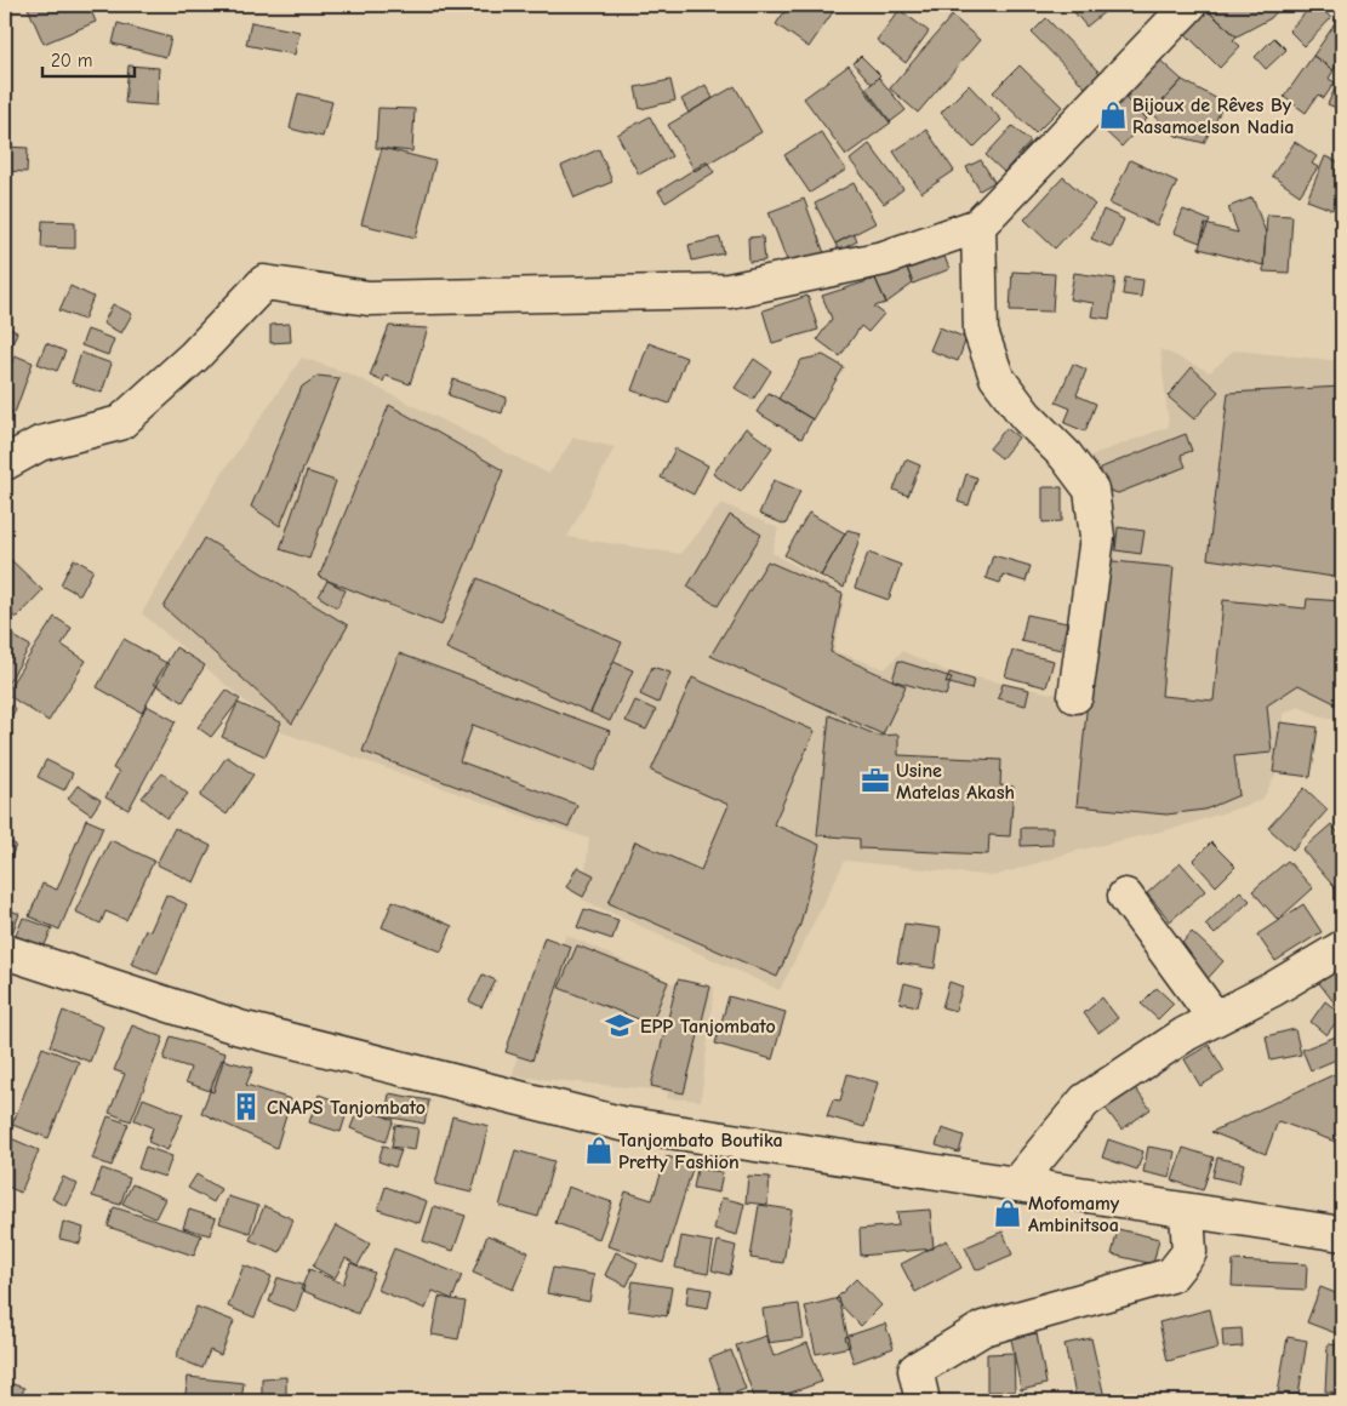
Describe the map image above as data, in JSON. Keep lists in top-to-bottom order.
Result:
{
  "places": {
    "shop": ["Bijoux de Rêves By Rasamoelson Nadia", "Tanjombato Boutika Pretty Fashion", "Mofomamy Ambinitsoa"],
    "office": ["Usine Matelas Akash"],
    "school or university": ["EPP Tanjombato"],
    "building": ["CNAPS Tanjombato"]
  },
  "scale_bar": "20 m"
}
